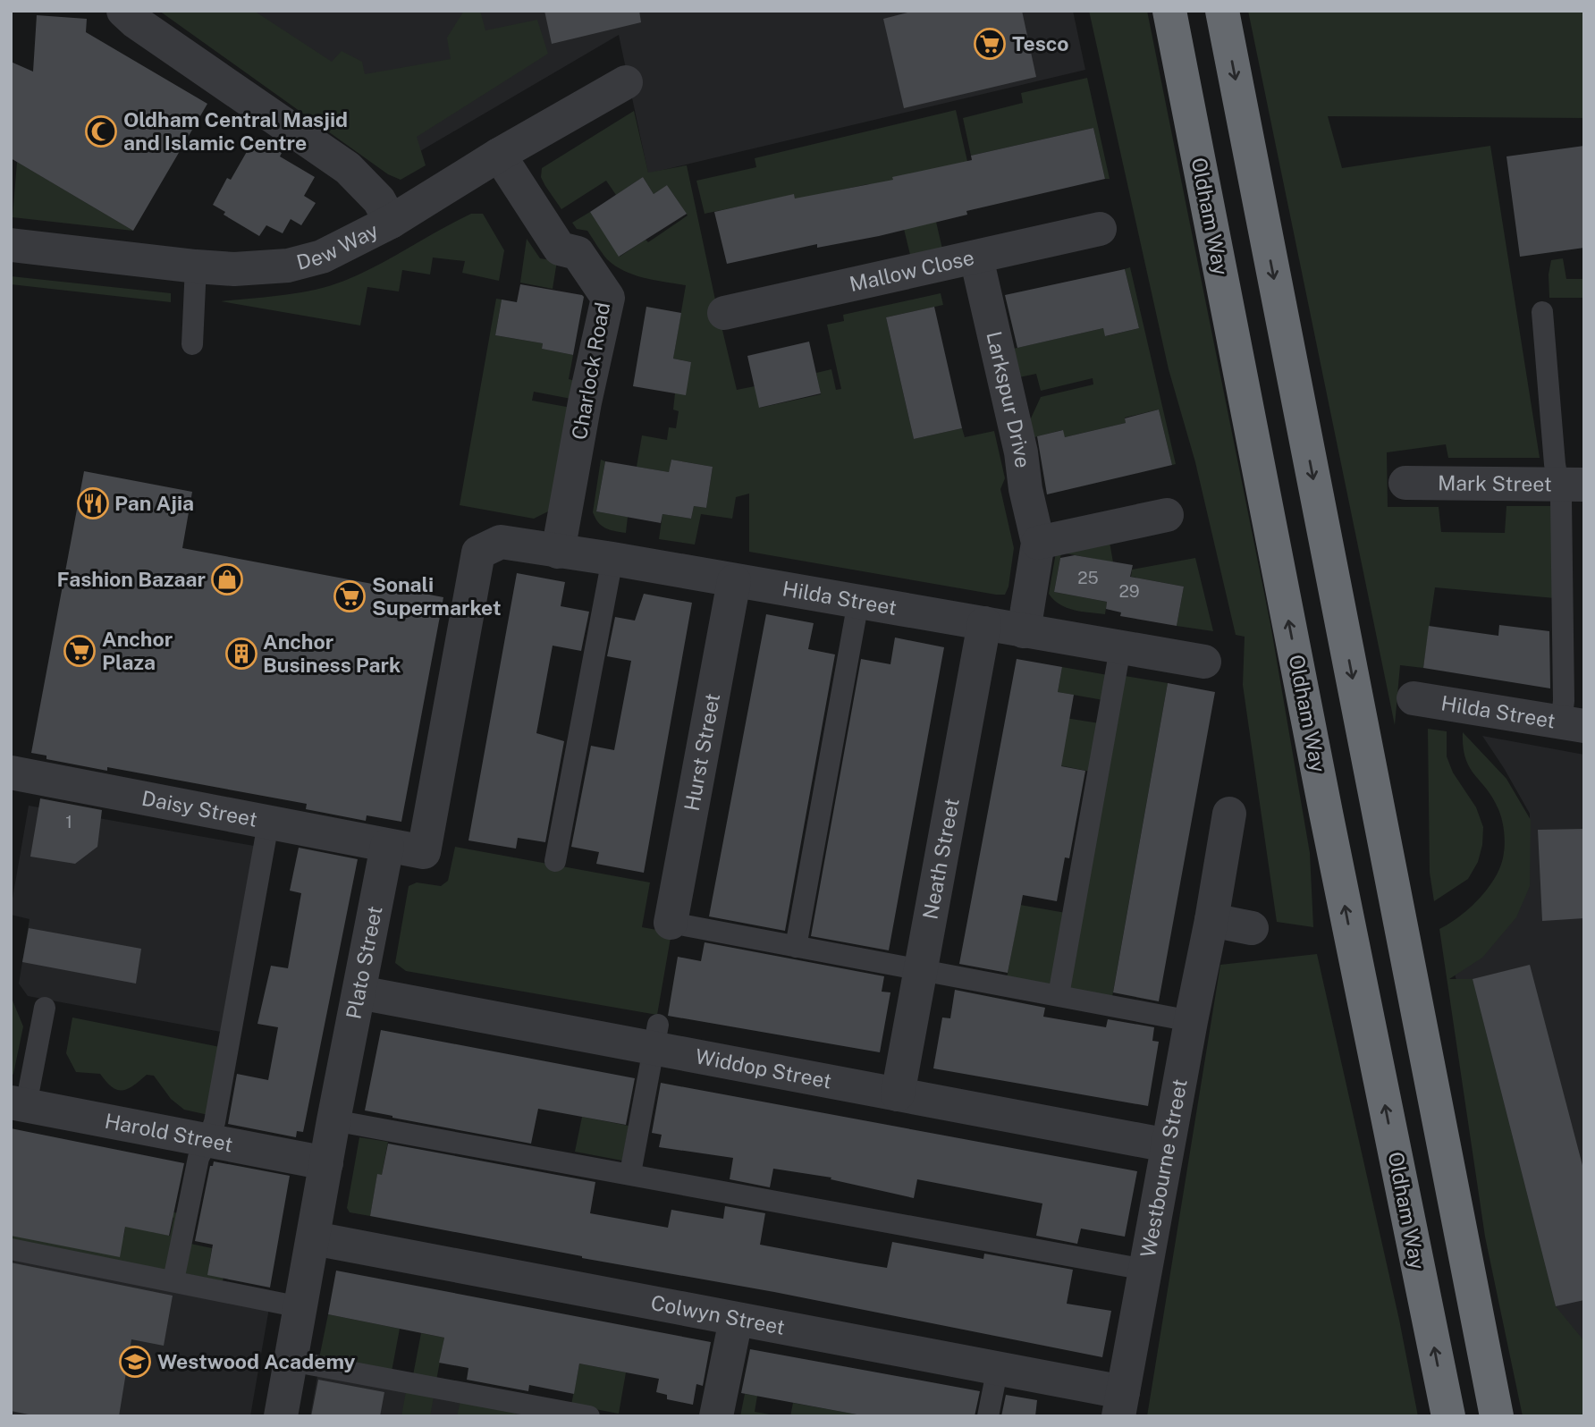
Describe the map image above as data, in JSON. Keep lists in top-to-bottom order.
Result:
{
  "streets": {
    "highway": ["Oldham Way"],
    "street": [
      "Dew Way",
      "Mallow Close",
      "Charlock Road",
      "Larkspur Drive",
      "Mark Street",
      "Hilda Street",
      "Hurst Street",
      "Daisy Street",
      "Neath Street",
      "Plato Street",
      "Widdop Street",
      "Harold Street",
      "Westbourne Street",
      "Colwyn Street"
    ]
  },
  "crossings": [
    ["Dew Way", "Charlock Road"],
    ["Mallow Close", "Larkspur Drive"],
    ["Charlock Road", "Hilda Street"],
    ["Larkspur Drive", "Hilda Street"],
    ["Hilda Street", "Hurst Street"],
    ["Hilda Street", "Daisy Street"],
    ["Hilda Street", "Neath Street"],
    ["Hilda Street", "Plato Street"],
    ["Daisy Street", "Plato Street"],
    ["Neath Street", "Widdop Street"],
    ["Plato Street", "Widdop Street"],
    ["Plato Street", "Harold Street"],
    ["Plato Street", "Colwyn Street"],
    ["Widdop Street", "Westbourne Street"],
    ["Westbourne Street", "Colwyn Street"]
  ],
  "places": {
    "supermarket": ["Tesco", "Sonali Supermarket", "Anchor Plaza"],
    "mosque": ["Oldham Central Masjid and Islamic Centre"],
    "restaurant": ["Pan Ajia"],
    "shop": ["Fashion Bazaar"],
    "building": ["Anchor Business Park"],
    "school or university": ["Westwood Academy"]
  },
  "house_numbers": ["25", "29", "1"]
}
